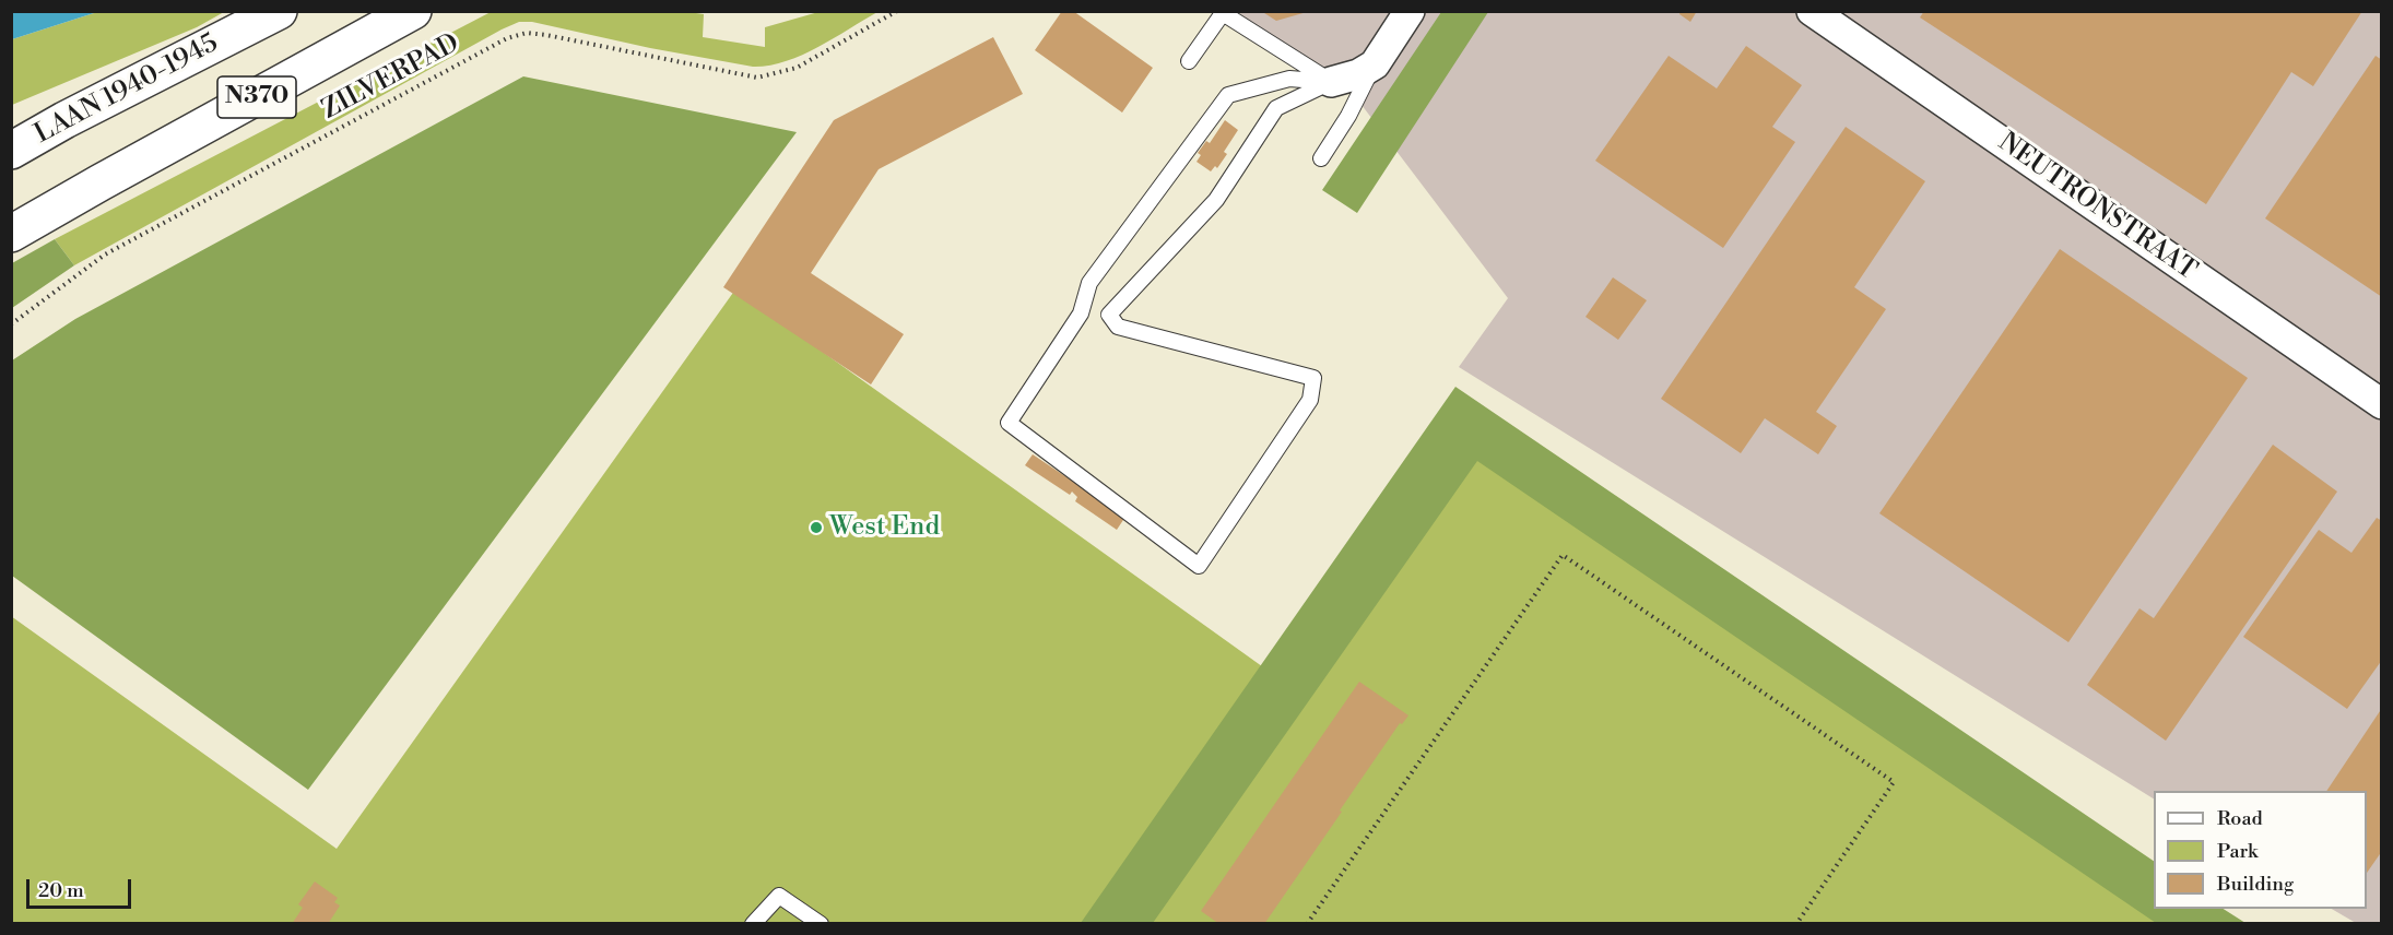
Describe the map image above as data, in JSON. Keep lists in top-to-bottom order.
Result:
{
  "streets": {
    "highway": ["LAAN 1940-1945", "N370"],
    "street": ["NEUTRONSTRAAT"],
    "path": ["ZILVERPAD"]
  },
  "places": ["West End"],
  "legend": ["Road", "Park", "Building"],
  "scale_bar": "20 m"
}
